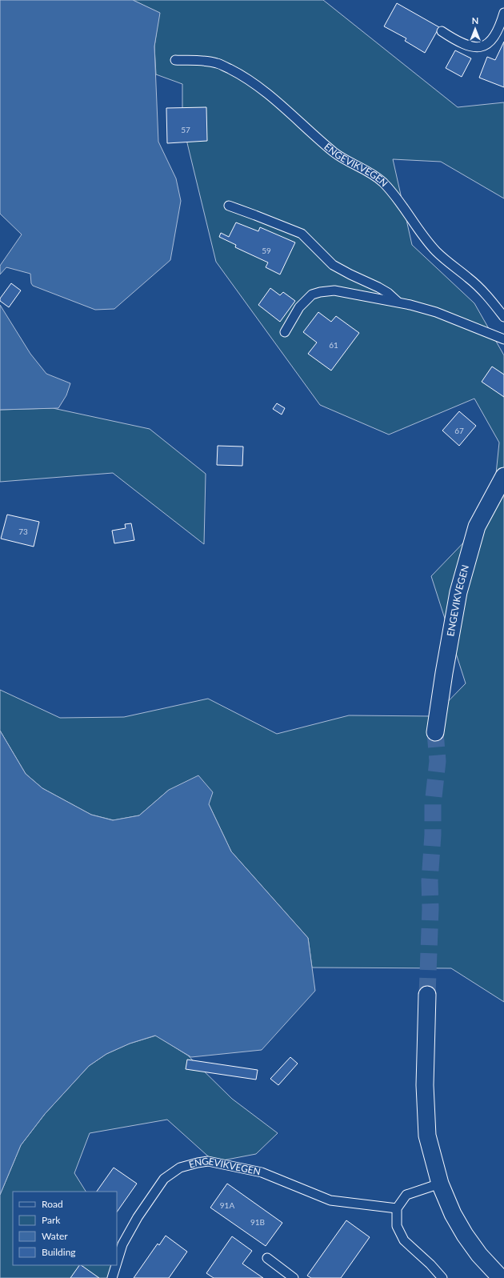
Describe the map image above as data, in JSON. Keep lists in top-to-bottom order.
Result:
{
  "streets": {
    "street": ["ENGEVIKVEGEN"]
  },
  "house_numbers": [
    "57",
    "59",
    "61",
    "67",
    "73",
    "91A",
    "91B"
  ],
  "legend": [
    "Road",
    "Park",
    "Water",
    "Building"
  ],
  "north": "top"
}
